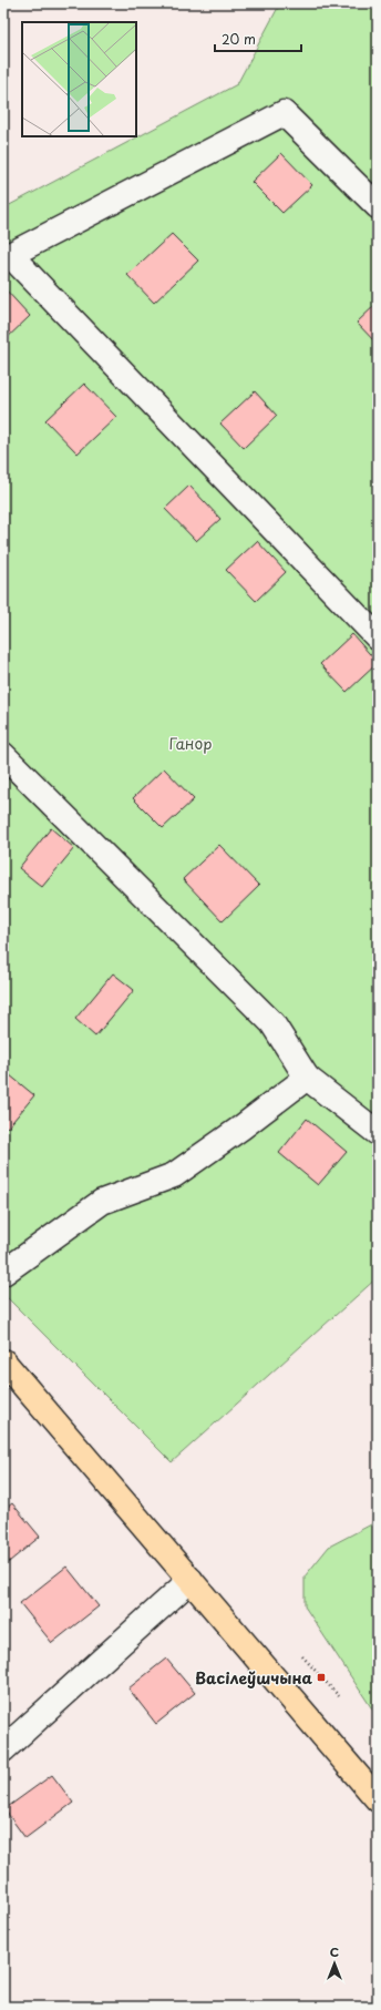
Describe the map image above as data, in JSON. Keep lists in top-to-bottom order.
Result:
{
  "parks": ["Ганор"],
  "places": {
    "transit": ["Васілеўшчына"]
  },
  "scale_bar": "20 m",
  "north": "top"
}
